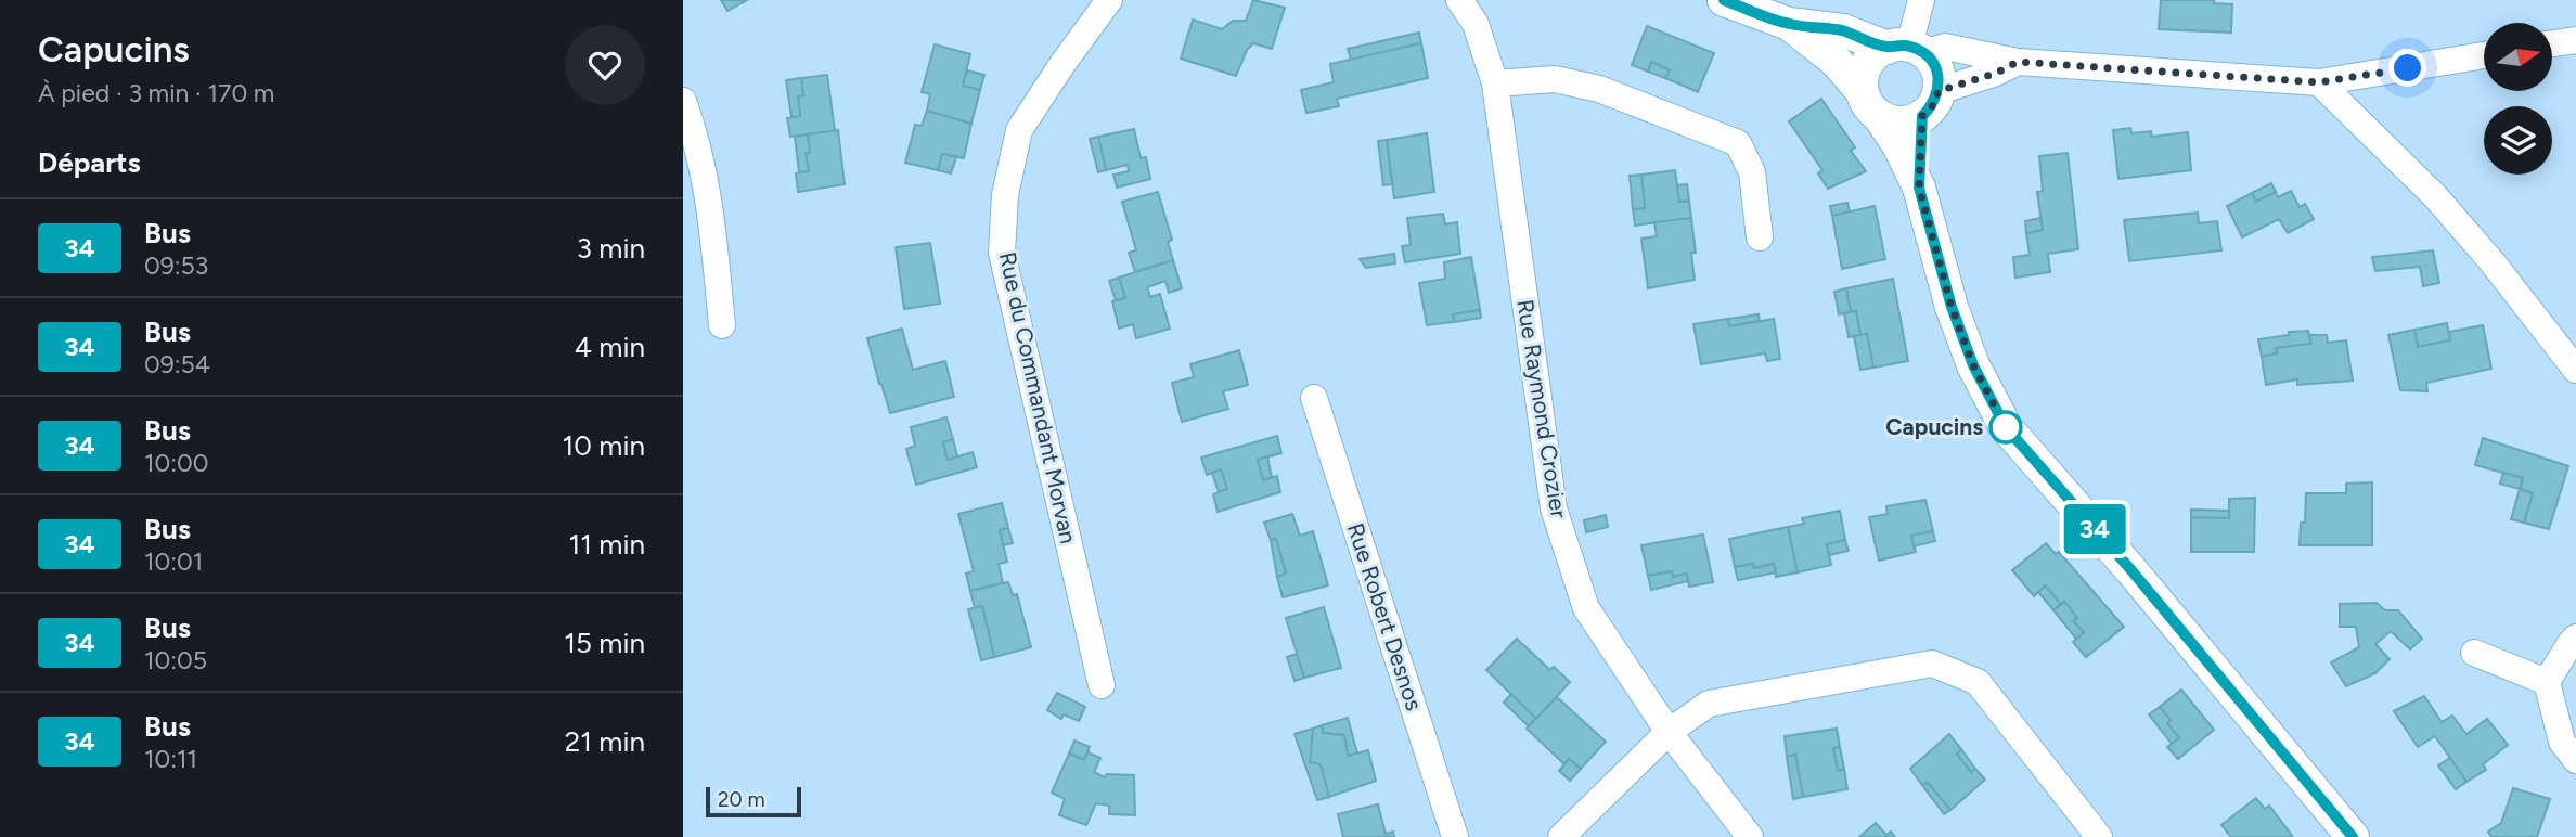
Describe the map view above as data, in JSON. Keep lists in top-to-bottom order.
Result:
{
  "streets": {
    "street": ["Rue du Commandant Morvan", "Rue Raymond Crozier", "Rue Robert Desnos"]
  },
  "places": ["Capucins"],
  "lines": ["bus line 34"],
  "scale_bar": "20 m",
  "north": "right",
  "page": {
    "heading": [
      ["Capucins", "À pied · 3 min · 170 m"],
      "Départs"
    ],
    "on_map": "34",
    "list": [
      {
        "mark": "34",
        "name": "Bus",
        "note": "09:53",
        "value": "3 min"
      },
      {
        "mark": "34",
        "name": "Bus",
        "note": "09:54",
        "value": "4 min"
      },
      {
        "mark": "34",
        "name": "Bus",
        "note": "10:00",
        "value": "10 min"
      },
      {
        "mark": "34",
        "name": "Bus",
        "note": "10:01",
        "value": "11 min"
      },
      {
        "mark": "34",
        "name": "Bus",
        "note": "10:05",
        "value": "15 min"
      },
      {
        "mark": "34",
        "name": "Bus",
        "note": "10:11",
        "value": "21 min"
      }
    ],
    "scale": "20 m"
  }
}
